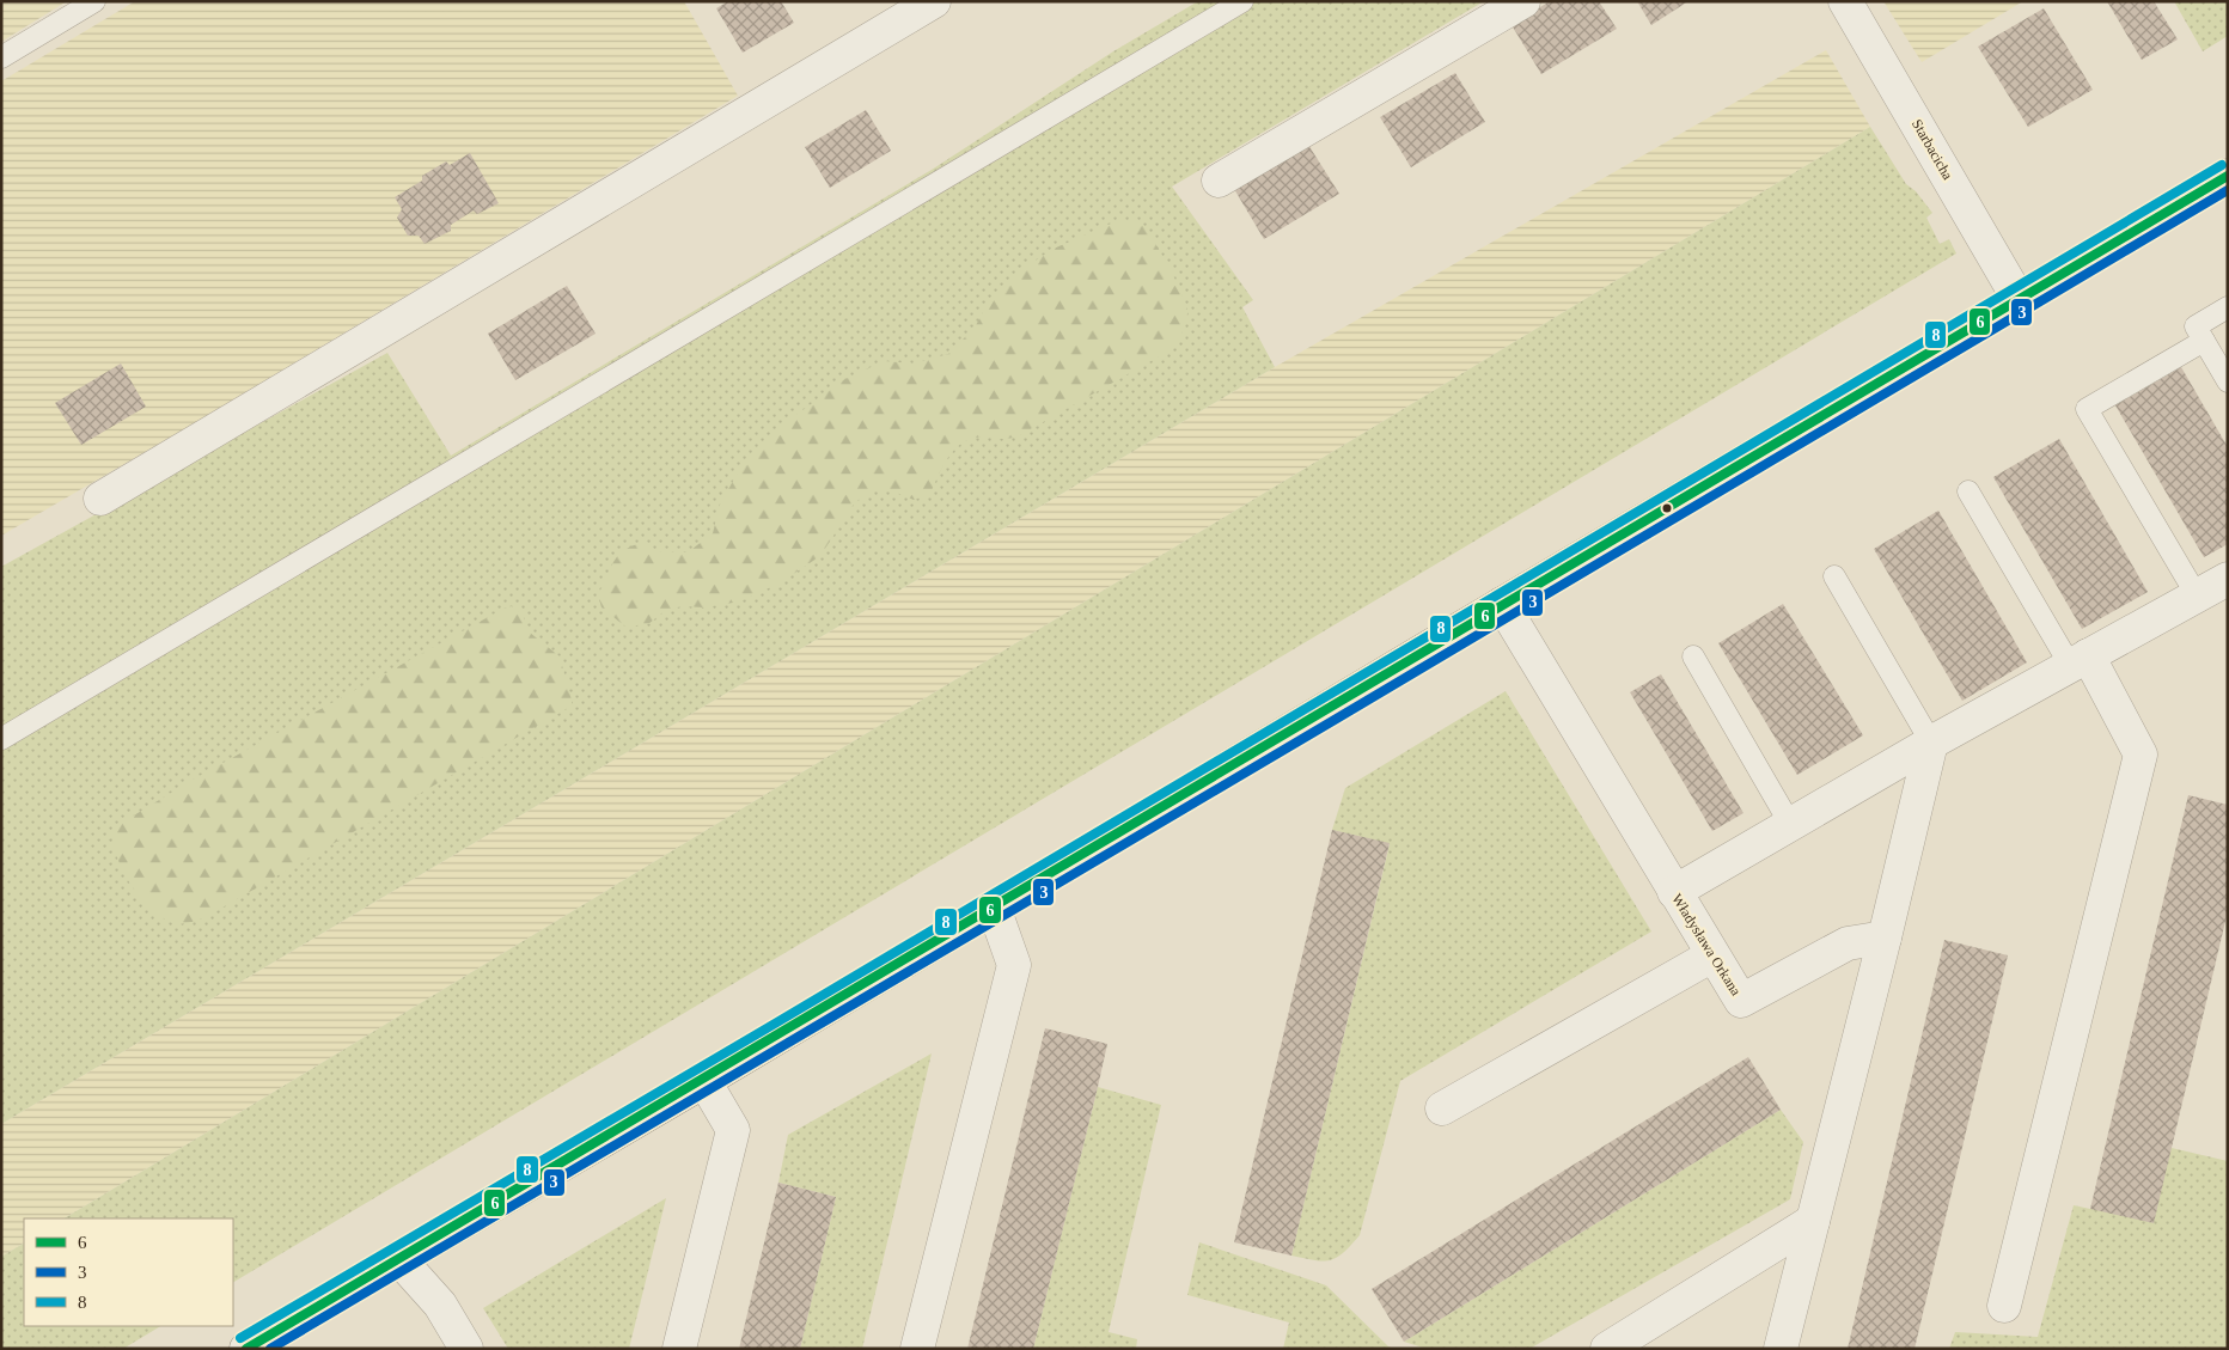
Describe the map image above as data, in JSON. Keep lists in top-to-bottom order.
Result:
{
  "streets": {
    "street": ["Starbacicha", "Władysława Orkana"]
  },
  "lines": ["transit line 8", "transit line 6", "transit line 3"],
  "legend": ["6", "3", "8"]
}
